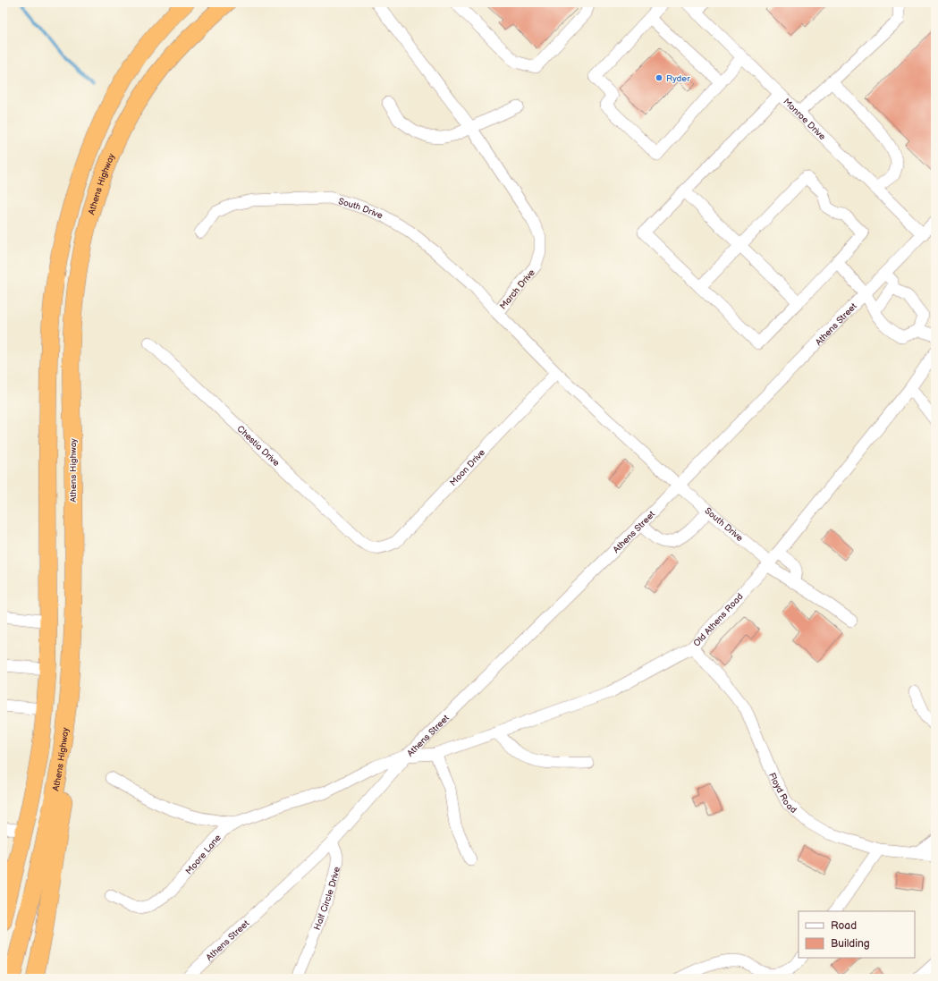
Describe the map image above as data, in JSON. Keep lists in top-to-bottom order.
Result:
{
  "streets": {
    "highway": ["Athens Highway"],
    "street": [
      "Monroe Drive",
      "South Drive",
      "March Drive",
      "Athens Street",
      "Chestia Drive",
      "Moon Drive",
      "Old Athens Road",
      "Floyd Road",
      "Moore Lane",
      "Half Circle Drive"
    ]
  },
  "crossings": [
    ["Monroe Drive", "Athens Street"],
    ["South Drive", "March Drive"],
    ["South Drive", "Athens Street"],
    ["South Drive", "Old Athens Road"],
    ["March Drive", "Athens Street"],
    ["March Drive", "Moon Drive"],
    ["Athens Street", "Old Athens Road"],
    ["Athens Street", "Moore Lane"],
    ["Athens Street", "Half Circle Drive"],
    ["Chestia Drive", "Moon Drive"],
    ["Old Athens Road", "Floyd Road"]
  ],
  "places": ["Ryder"],
  "legend": ["Road", "Building"]
}
